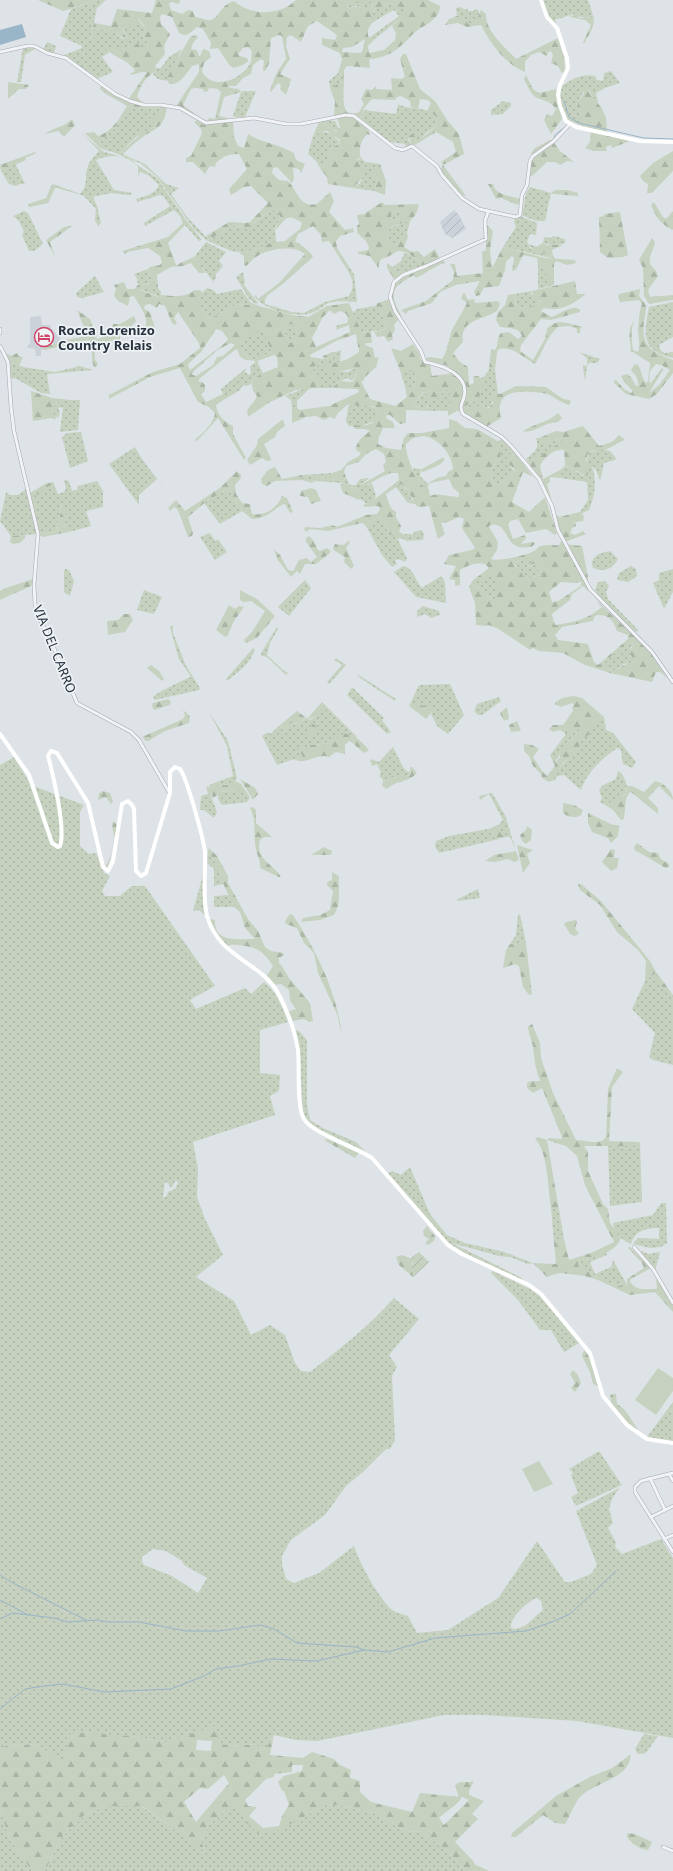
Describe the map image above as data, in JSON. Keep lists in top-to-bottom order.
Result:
{
  "streets": {
    "street": ["VIA DEL CARRO"]
  },
  "places": {
    "hotel": ["Rocca Lorenizo Country Relais"]
  }
}
